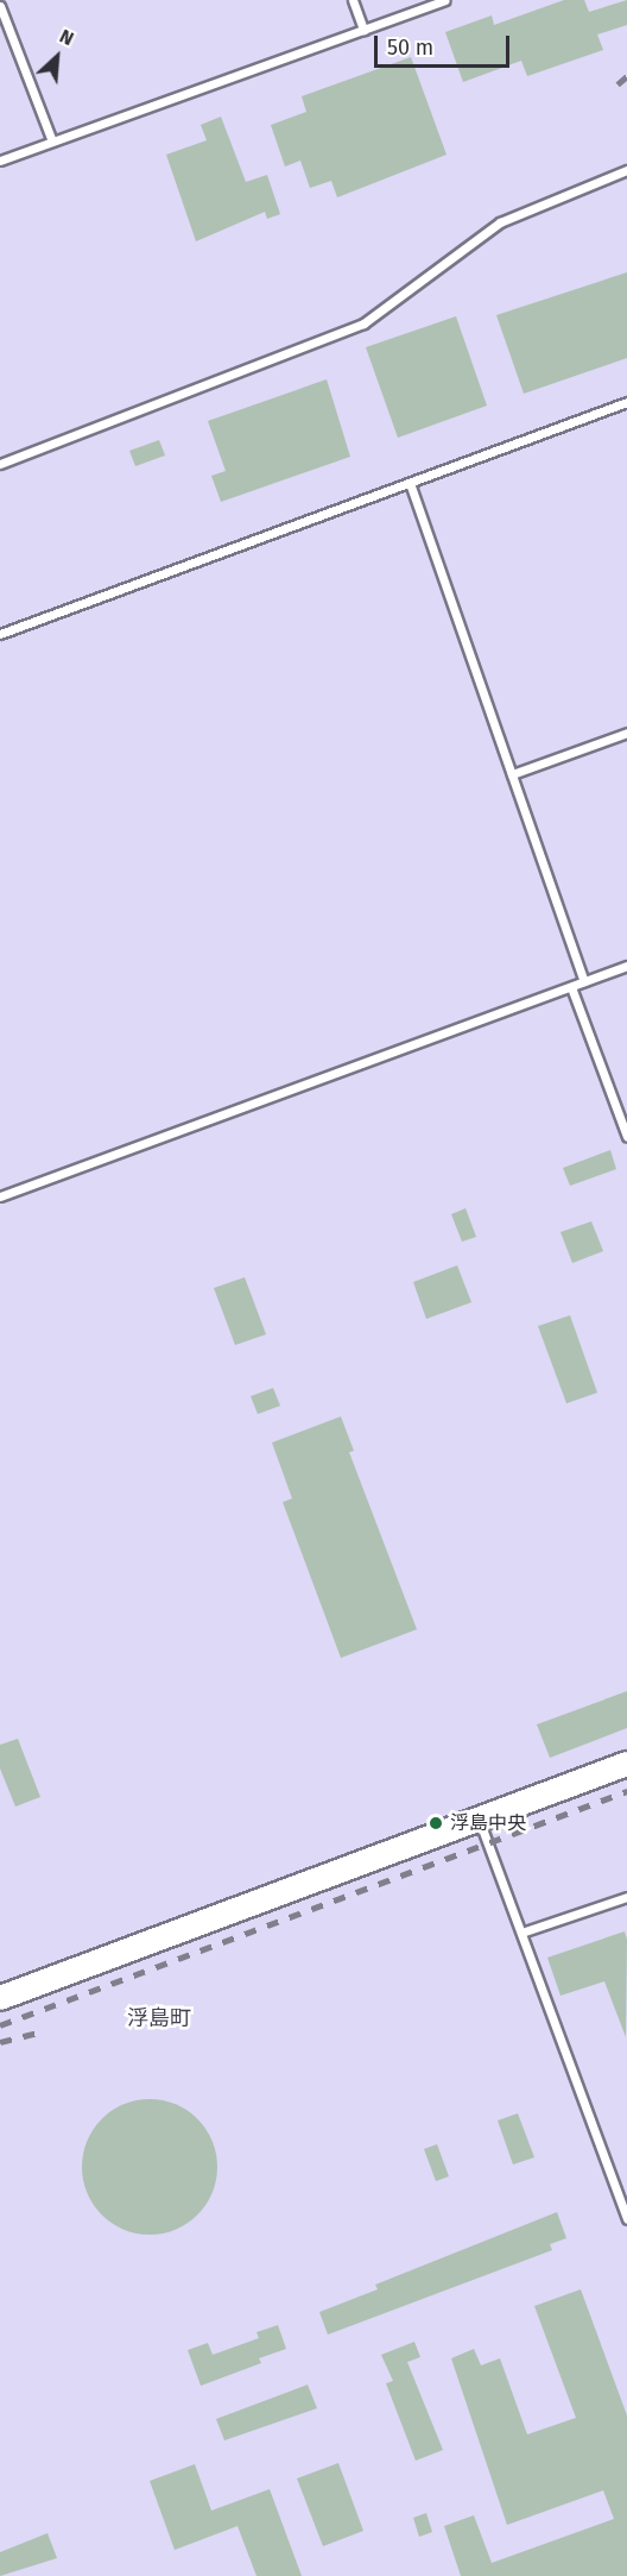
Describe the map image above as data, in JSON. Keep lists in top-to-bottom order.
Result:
{
  "districts": ["浮島町"],
  "places": ["浮島中央"],
  "scale_bar": "50 m",
  "north": "top right"
}
